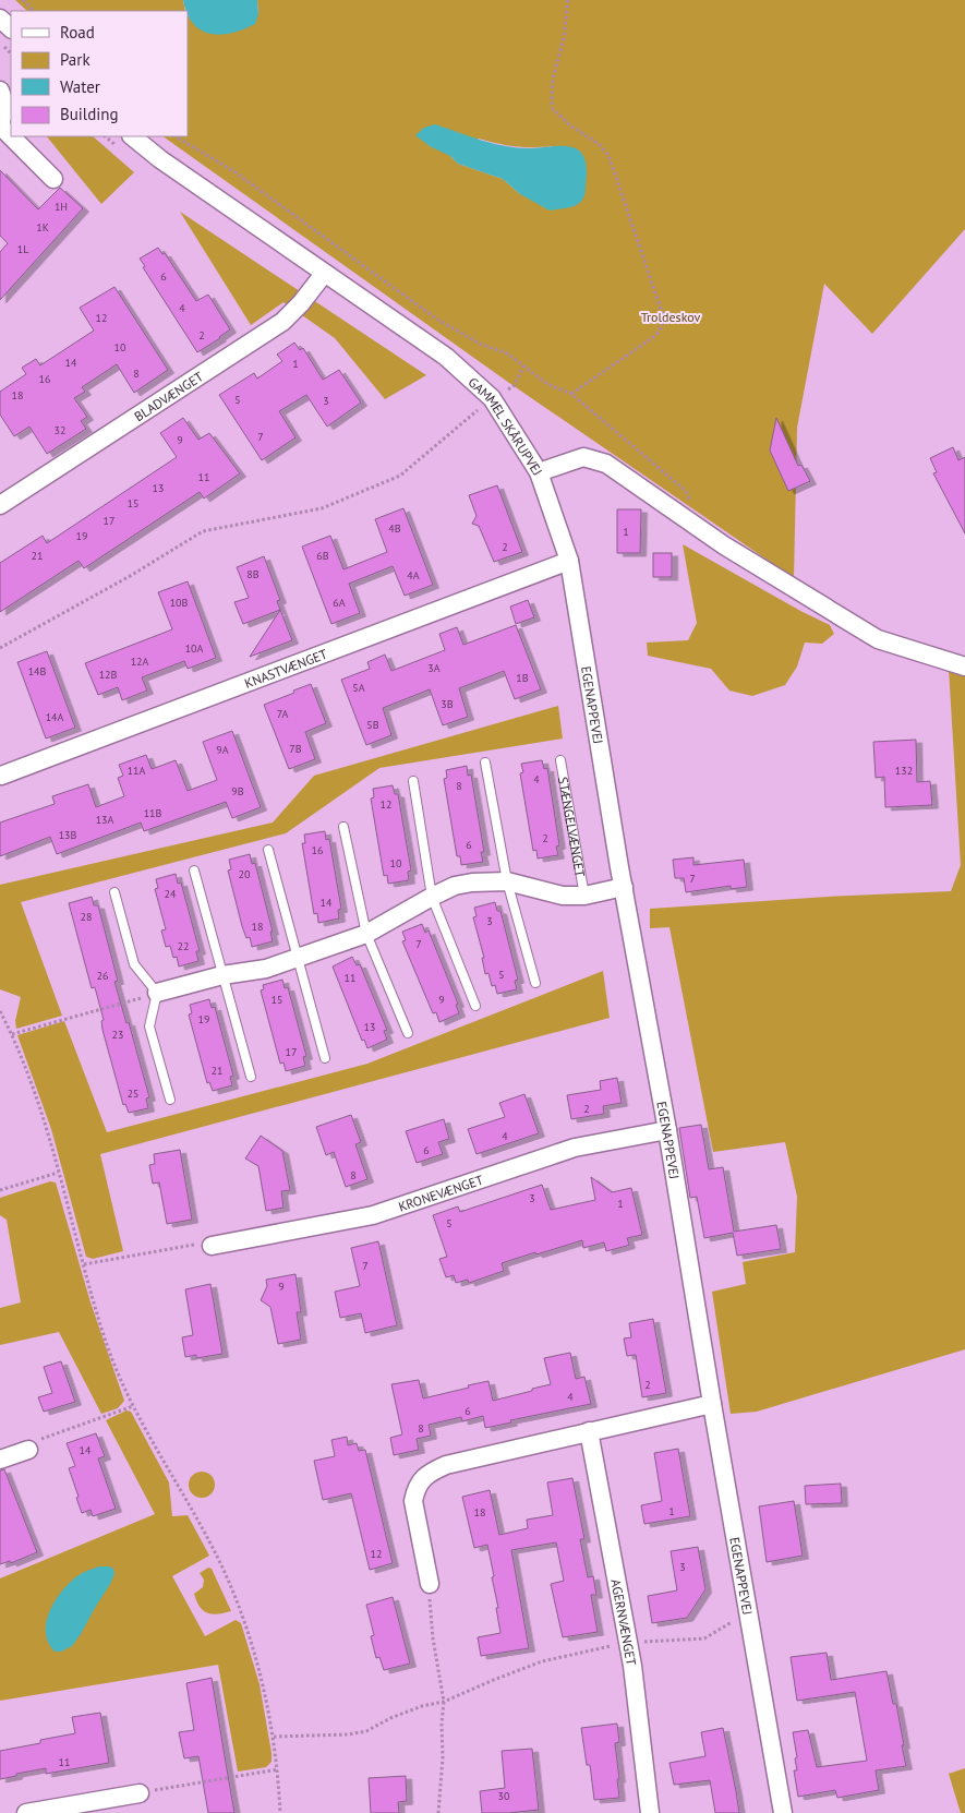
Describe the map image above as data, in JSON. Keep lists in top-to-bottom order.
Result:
{
  "streets": {
    "street": [
      "BLADVÆNGET",
      "GAMMEL SKÅRUPVEJ",
      "KNASTVÆNGET",
      "EGENAPPEVEJ",
      "STÆNGELVÆNGET",
      "KRONEVÆNGET",
      "AGERNVÆNGET"
    ]
  },
  "crossings": [
    ["BLADVÆNGET", "GAMMEL SKÅRUPVEJ"],
    ["GAMMEL SKÅRUPVEJ", "EGENAPPEVEJ"],
    ["KNASTVÆNGET", "EGENAPPEVEJ"],
    ["EGENAPPEVEJ", "STÆNGELVÆNGET"],
    ["EGENAPPEVEJ", "KRONEVÆNGET"]
  ],
  "parks": ["Troldeskov"],
  "house_numbers": [
    "1H",
    "1K",
    "1L",
    "6",
    "4",
    "12",
    "2",
    "10",
    "14",
    "1",
    "8",
    "16",
    "18",
    "5",
    "3",
    "32",
    "7",
    "9",
    "11",
    "13",
    "15",
    "17",
    "4B",
    "1",
    "19",
    "2",
    "21",
    "6B",
    "8B",
    "4A",
    "10B",
    "6A",
    "10A",
    "12A",
    "3A",
    "14B",
    "12B",
    "1B",
    "5A",
    "3B",
    "7A",
    "14A",
    "5B",
    "7B",
    "9A",
    "11A",
    "132",
    "4",
    "8",
    "9B",
    "12",
    "11B",
    "13A",
    "13B",
    "2",
    "6",
    "16",
    "10",
    "20",
    "7",
    "24",
    "14",
    "28",
    "3",
    "18",
    "7",
    "22",
    "5",
    "26",
    "11",
    "15",
    "9",
    "19",
    "13",
    "23",
    "17",
    "21",
    "25",
    "2",
    "4",
    "6",
    "8",
    "3",
    "1",
    "5",
    "7",
    "9",
    "2",
    "4",
    "6",
    "8",
    "14",
    "1",
    "18",
    "12",
    "3",
    "11",
    "30"
  ],
  "legend": [
    "Road",
    "Park",
    "Water",
    "Building"
  ]
}
